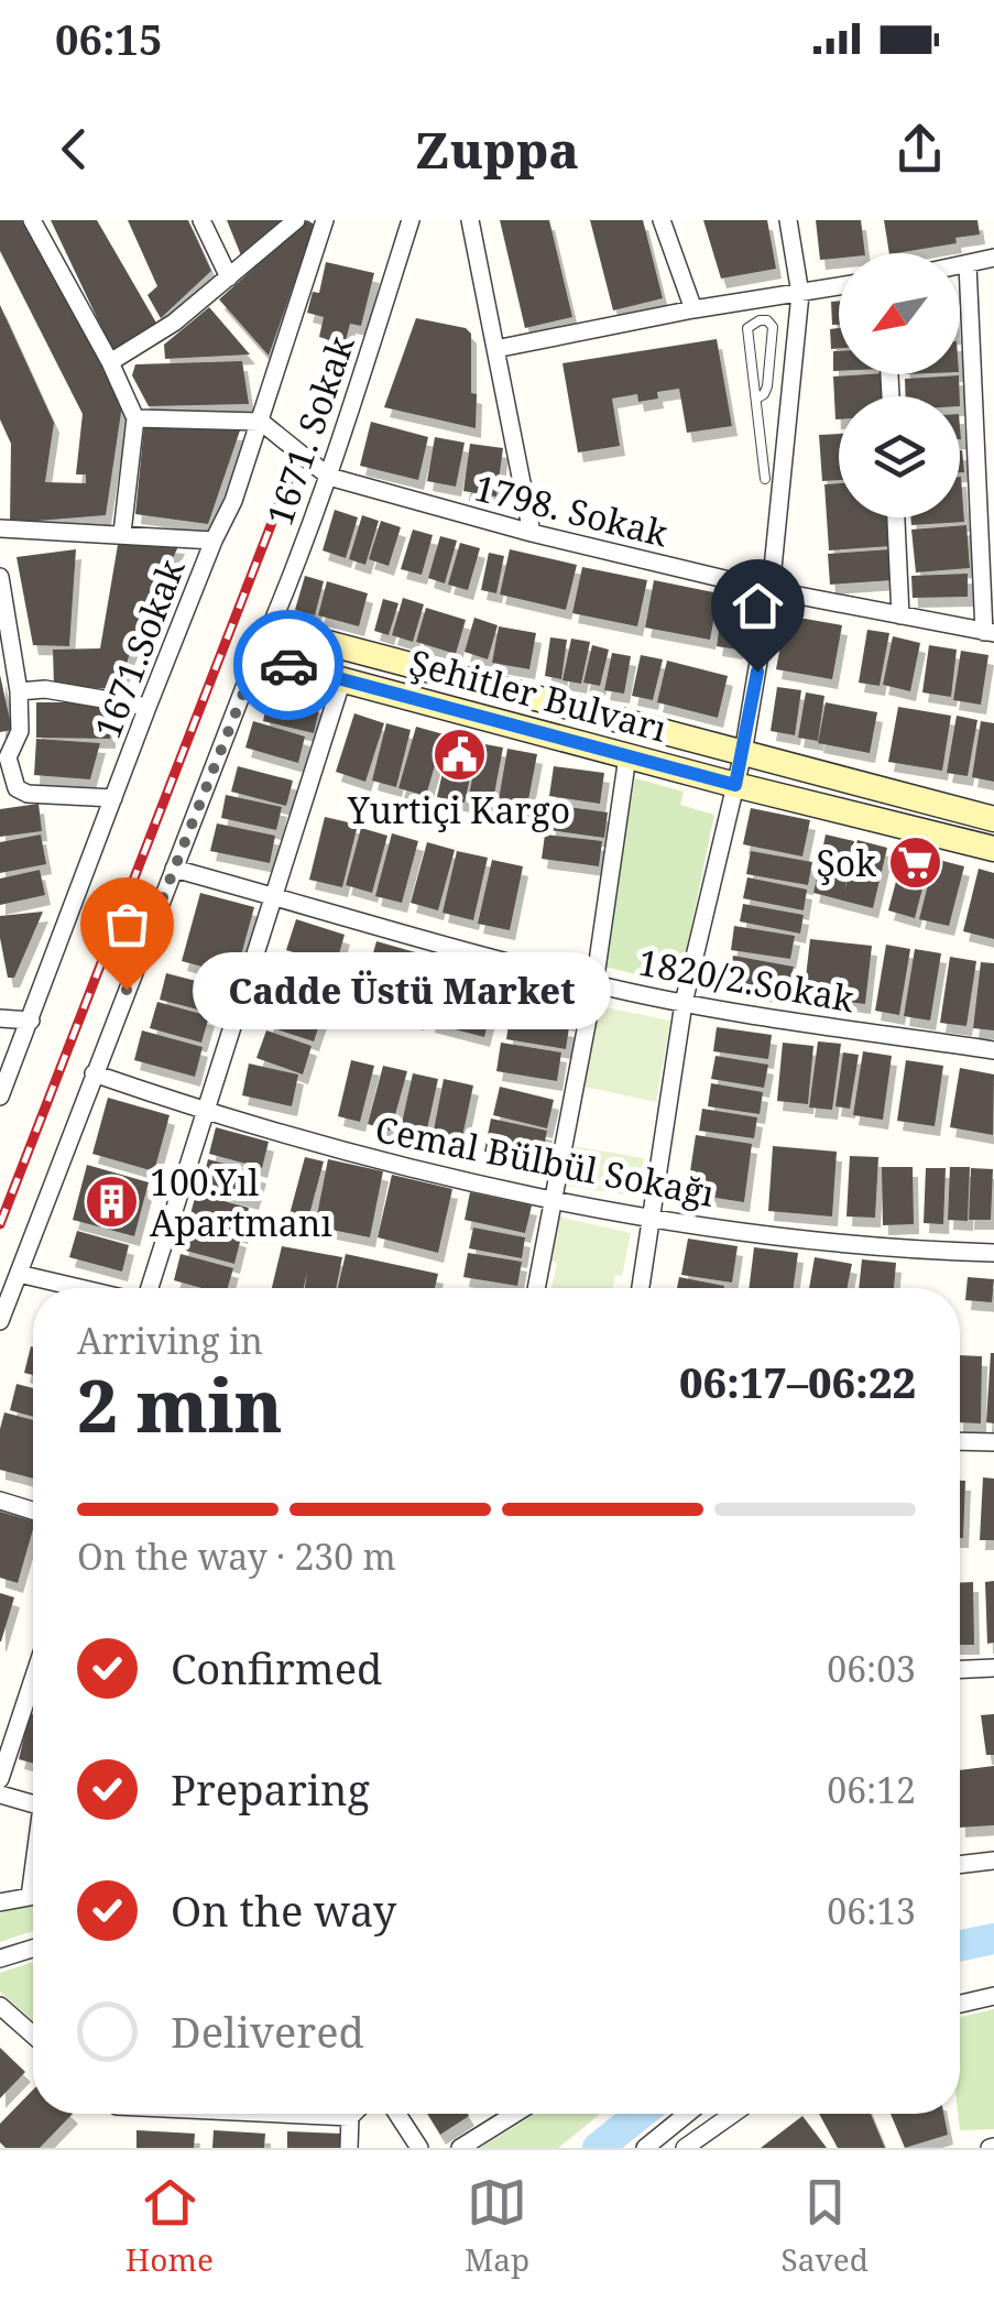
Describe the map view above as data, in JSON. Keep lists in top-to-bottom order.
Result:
{
  "streets": {
    "street": [
      "1671. Sokak",
      "1798. Sokak",
      "1671.Sokak",
      "Şehitler Bulvarı",
      "1820/2.Sokak",
      "Cemal Bülbül Sokağı"
    ]
  },
  "crossings": [
    ["1671. Sokak", "1798. Sokak"],
    ["1671. Sokak", "Şehitler Bulvarı"]
  ],
  "places": {
    "public building": ["Yurtiçi Kargo"],
    "supermarket": ["Şok"],
    "other": ["Cadde Üstü Market"],
    "building": ["100.Yıl Apartmanı"]
  },
  "north": "bottom left",
  "page": {
    "status": "06:15",
    "header": "Zuppa",
    "bubble": "Cadde Üstü Market",
    "heading": ["2 min", "Arriving in", "06:17–06:22"],
    "bar": "On the way · 230 m",
    "list": [
      ["Confirmed", "06:03"],
      ["Preparing", "06:12"],
      ["On the way", "06:13"],
      "Delivered"
    ],
    "tabs": ["Home", "Map", "Saved"]
  }
}
